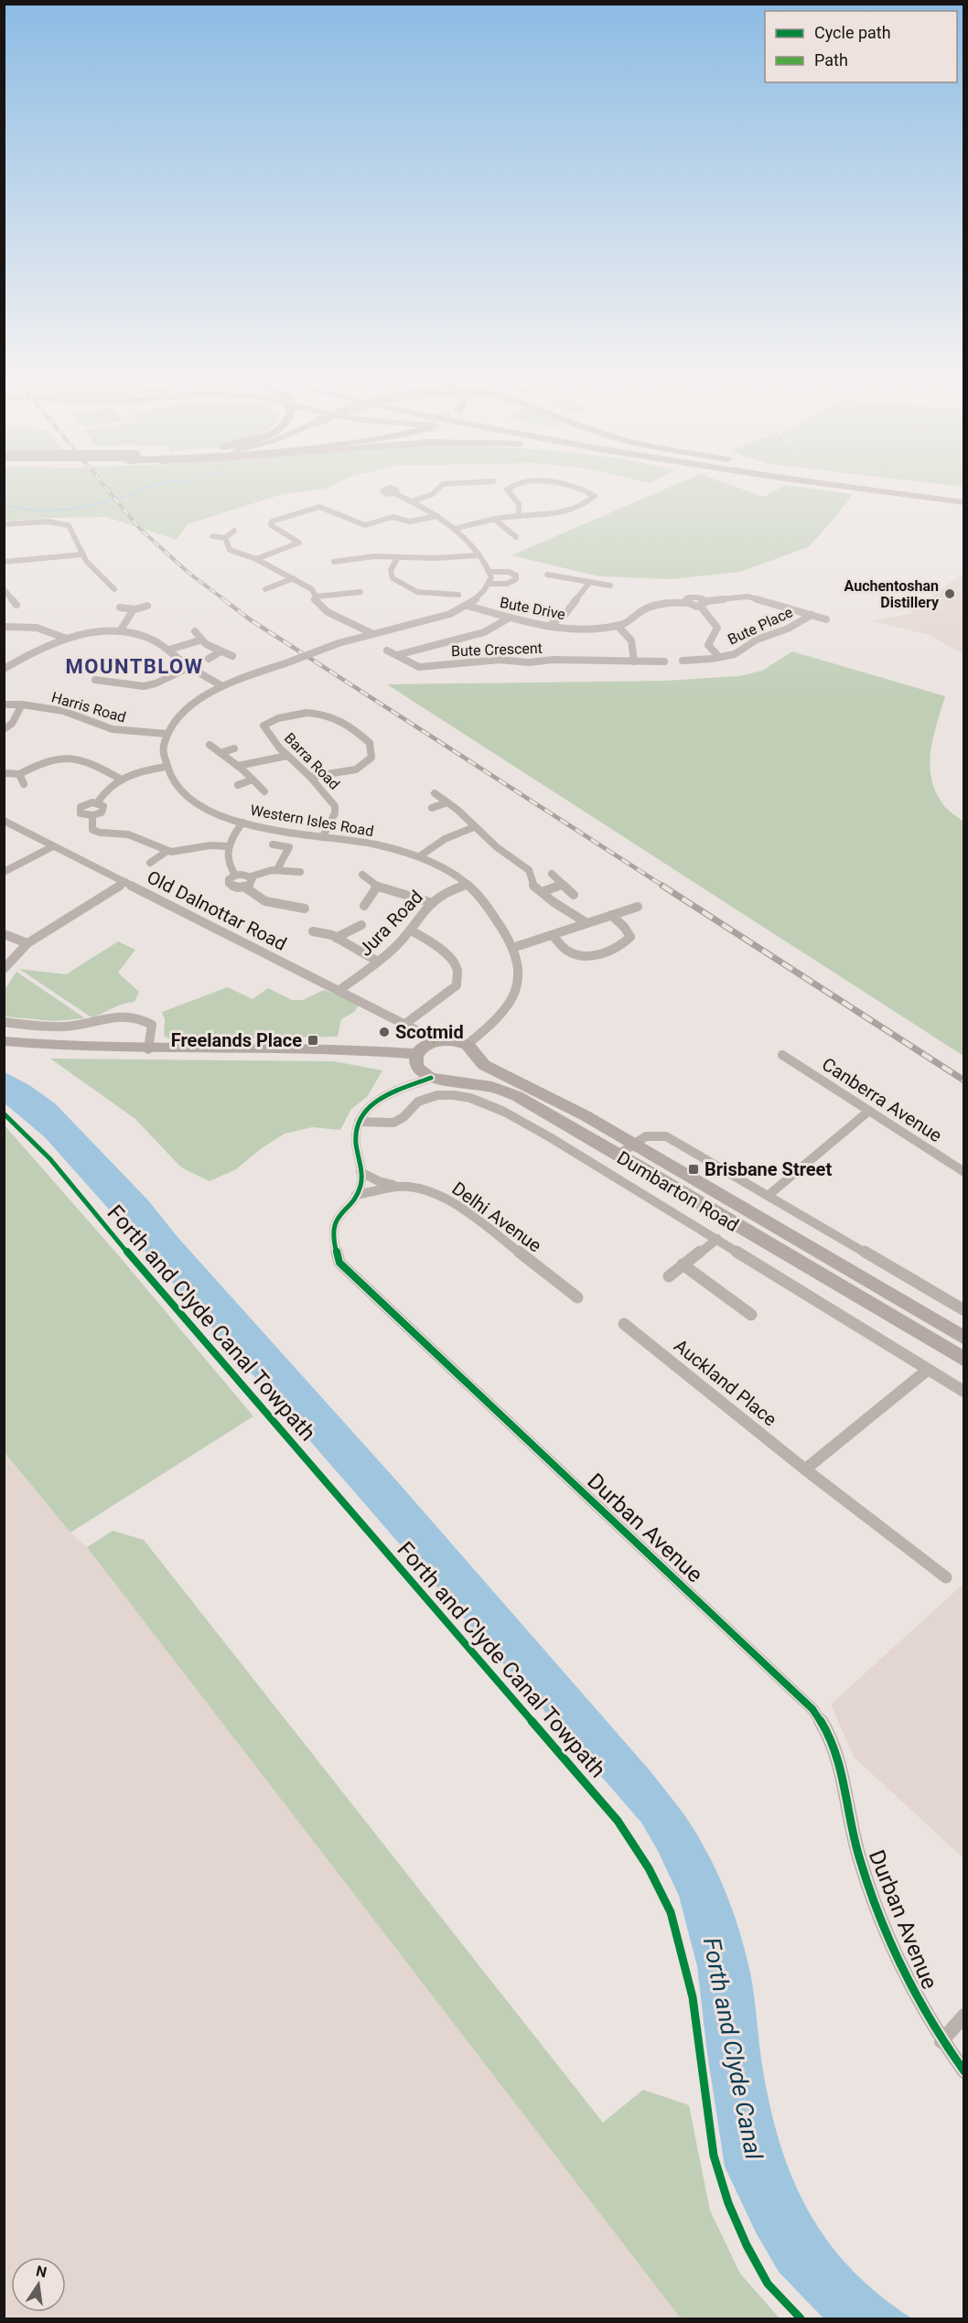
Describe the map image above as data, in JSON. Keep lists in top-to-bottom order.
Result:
{
  "streets": {
    "main road": ["Dumbarton Road"],
    "street": [
      "Bute Drive",
      "Bute Place",
      "Bute Crescent",
      "Harris Road",
      "Barra Road",
      "Western Isles Road",
      "Old Dalnottar Road",
      "Jura Road",
      "Canberra Avenue",
      "Delhi Avenue",
      "Auckland Place",
      "Durban Avenue"
    ],
    "cycle path": ["Forth and Clyde Canal Towpath"]
  },
  "crossings": [
    ["Bute Drive", "Bute Place"],
    ["Bute Drive", "Bute Crescent"],
    ["Harris Road", "Western Isles Road"],
    ["Barra Road", "Western Isles Road"],
    ["Western Isles Road", "Old Dalnottar Road"],
    ["Western Isles Road", "Jura Road"],
    ["Western Isles Road", "Dumbarton Road"],
    ["Old Dalnottar Road", "Jura Road"],
    ["Old Dalnottar Road", "Dumbarton Road"],
    ["Dumbarton Road", "Durban Avenue"],
    ["Delhi Avenue", "Durban Avenue"]
  ],
  "districts": ["MOUNTBLOW"],
  "water": ["Forth and Clyde Canal"],
  "places": {
    "other": ["Auchentoshan Distillery", "Scotmid"],
    "transit": ["Freelands Place", "Brisbane Street"]
  },
  "legend": ["Cycle path", "Path"],
  "north": "top"
}
